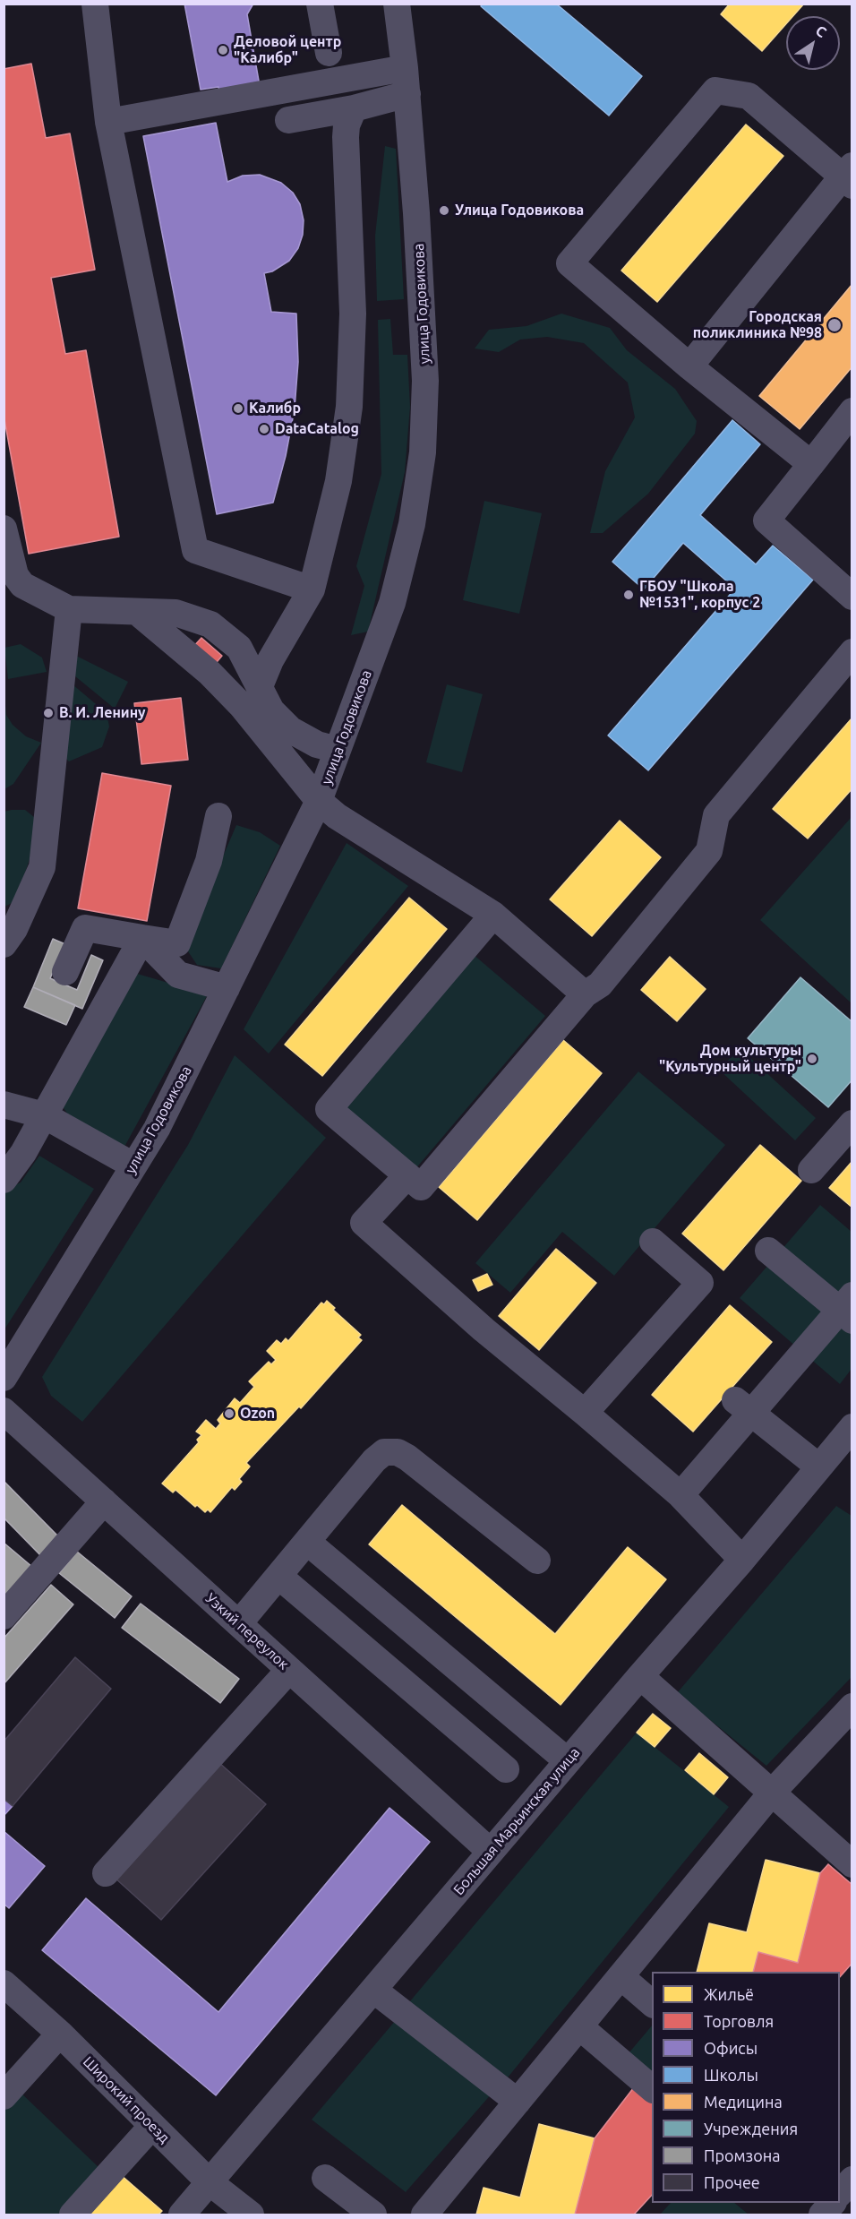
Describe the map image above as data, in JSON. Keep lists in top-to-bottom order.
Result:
{
  "streets": {
    "street": [
      "улица Годовикова",
      "Узкий переулок",
      "Большая Марьинская улица",
      "Широкий проезд"
    ]
  },
  "crossings": [
    ["Узкий переулок", "Большая Марьинская улица"],
    ["Большая Марьинская улица", "Широкий проезд"]
  ],
  "places": [
    "Деловой центр \"Калибр\"",
    "Улица Годовикова",
    "Городская поликлиника №98",
    "Калибр",
    "DataCatalog",
    "ГБОУ \"Школа №1531\", корпус 2",
    "В. И. Ленину",
    "Дом культуры \"Культурный центр\"",
    "Ozon"
  ],
  "legend": [
    "Жильё",
    "Торговля",
    "Офисы",
    "Школы",
    "Медицина",
    "Учреждения",
    "Промзона",
    "Прочее"
  ],
  "north": "top right"
}
